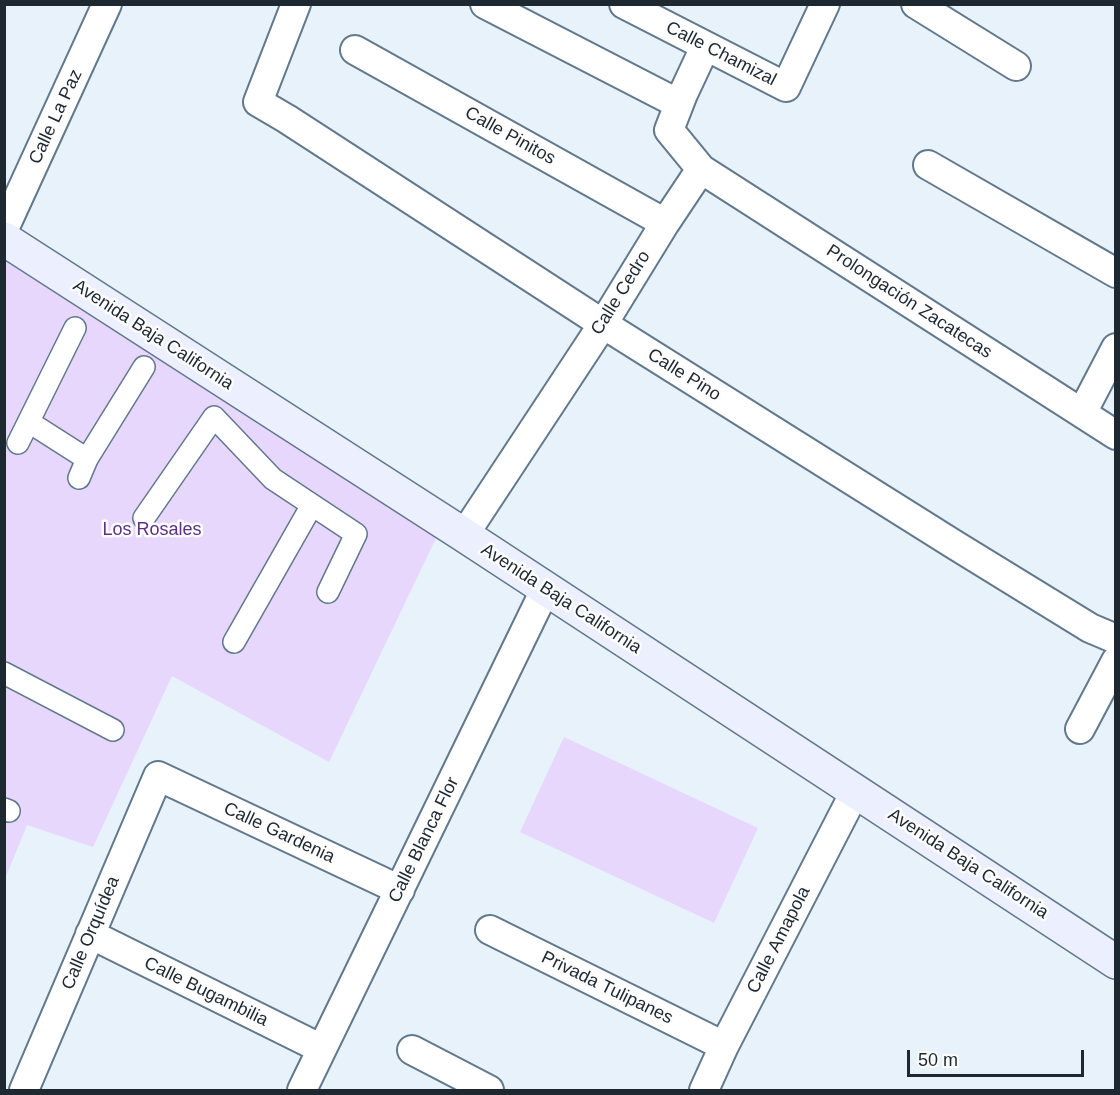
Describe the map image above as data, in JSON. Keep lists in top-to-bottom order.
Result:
{
  "streets": {
    "main road": ["Avenida Baja California"],
    "street": [
      "Calle Chamizal",
      "Calle La Paz",
      "Calle Pinitos",
      "Calle Cedro",
      "Prolongación Zacatecas",
      "Calle Pino",
      "Calle Gardenia",
      "Calle Blanca Flor",
      "Calle Orquídea",
      "Calle Amapola",
      "Privada Tulipanes",
      "Calle Bugambilia"
    ]
  },
  "crossings": [
    ["Calle Pinitos", "Calle Cedro"],
    ["Calle Cedro", "Prolongación Zacatecas"],
    ["Calle Cedro", "Avenida Baja California"],
    ["Calle Cedro", "Calle Pino"],
    ["Avenida Baja California", "Calle Blanca Flor"],
    ["Avenida Baja California", "Calle Amapola"],
    ["Calle Gardenia", "Calle Blanca Flor"],
    ["Calle Gardenia", "Calle Orquídea"],
    ["Calle Blanca Flor", "Calle Bugambilia"],
    ["Calle Orquídea", "Calle Bugambilia"],
    ["Calle Amapola", "Privada Tulipanes"]
  ],
  "parks": ["Los Rosales"],
  "scale_bar": "50 m"
}
